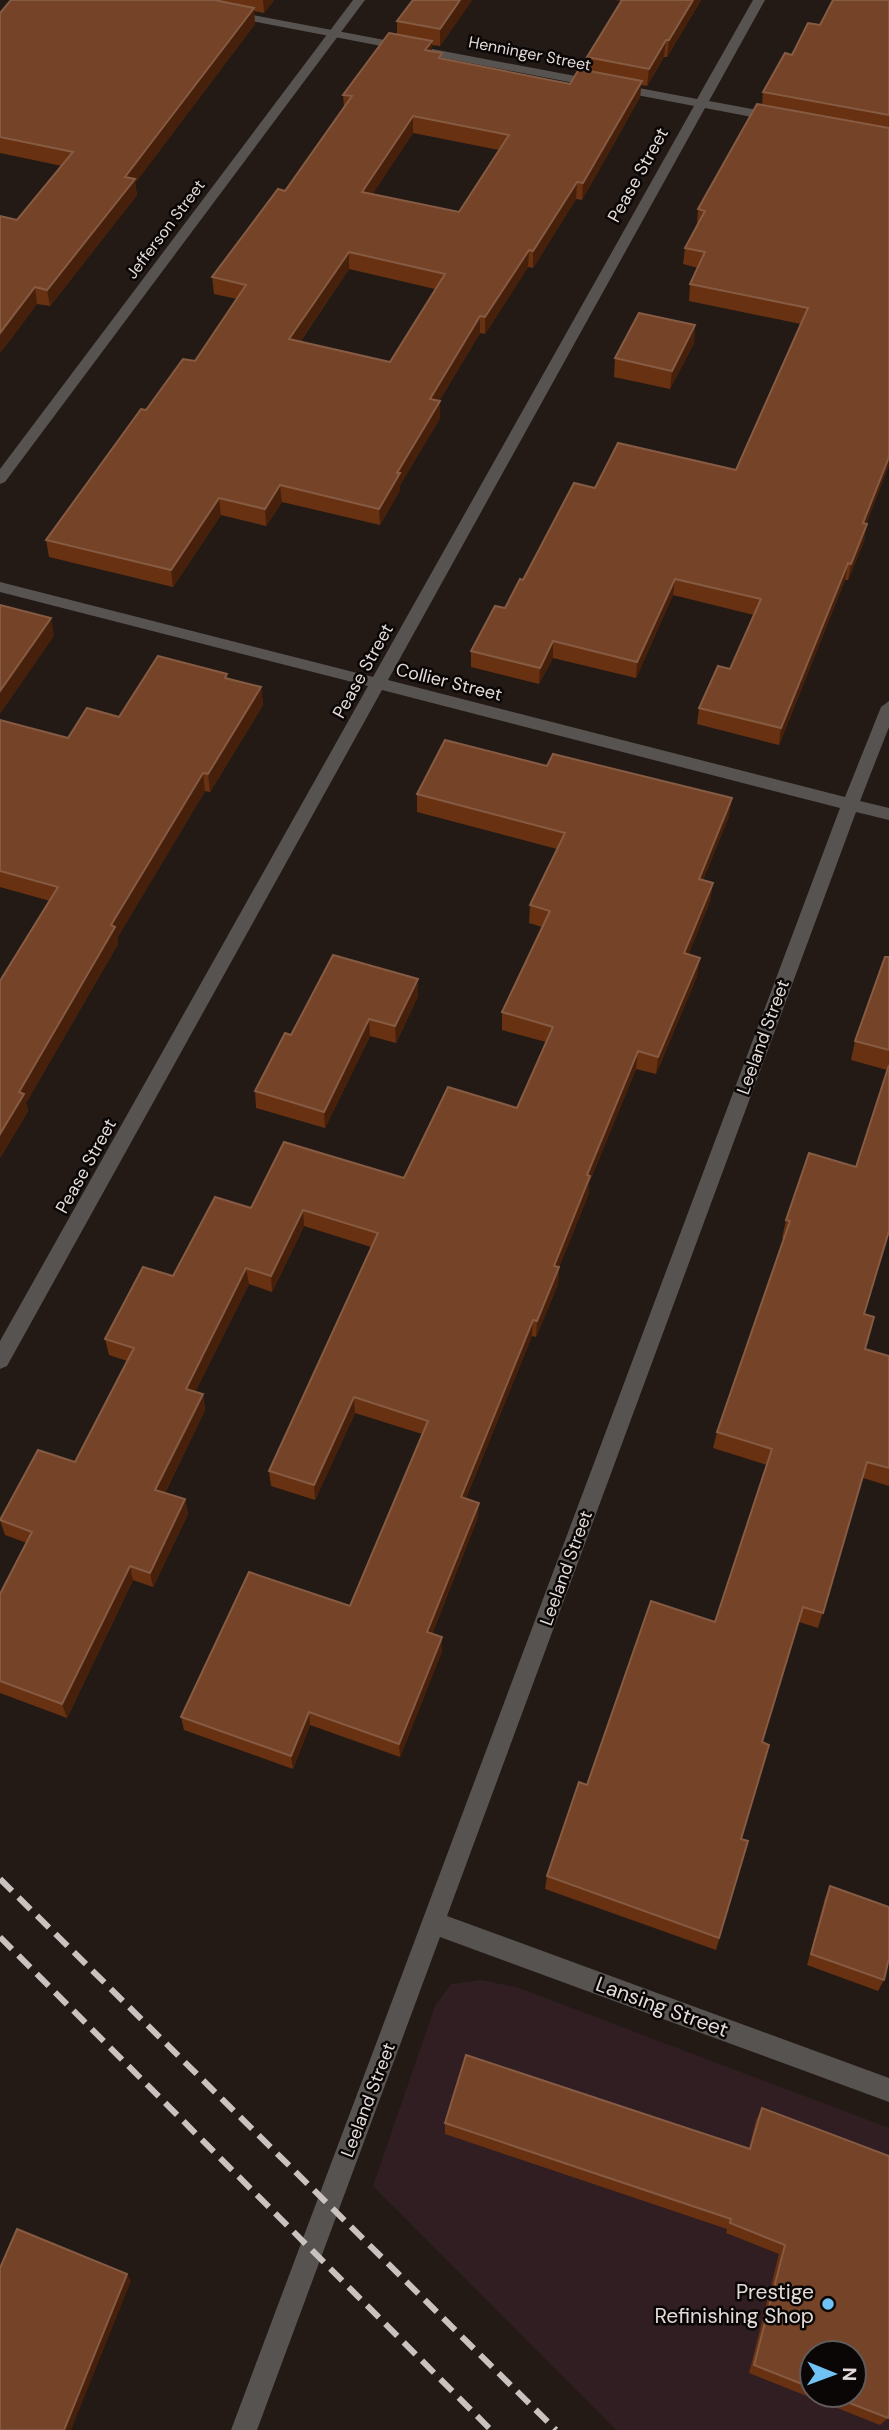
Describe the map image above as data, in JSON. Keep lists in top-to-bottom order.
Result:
{
  "streets": {
    "street": [
      "Henninger Street",
      "Pease Street",
      "Jefferson Street",
      "Collier Street",
      "Leeland Street",
      "Lansing Street"
    ]
  },
  "crossings": [
    ["Henninger Street", "Pease Street"],
    ["Henninger Street", "Jefferson Street"],
    ["Pease Street", "Collier Street"],
    ["Collier Street", "Leeland Street"],
    ["Leeland Street", "Lansing Street"]
  ],
  "places": ["Prestige Refinishing Shop"],
  "north": "right"
}
